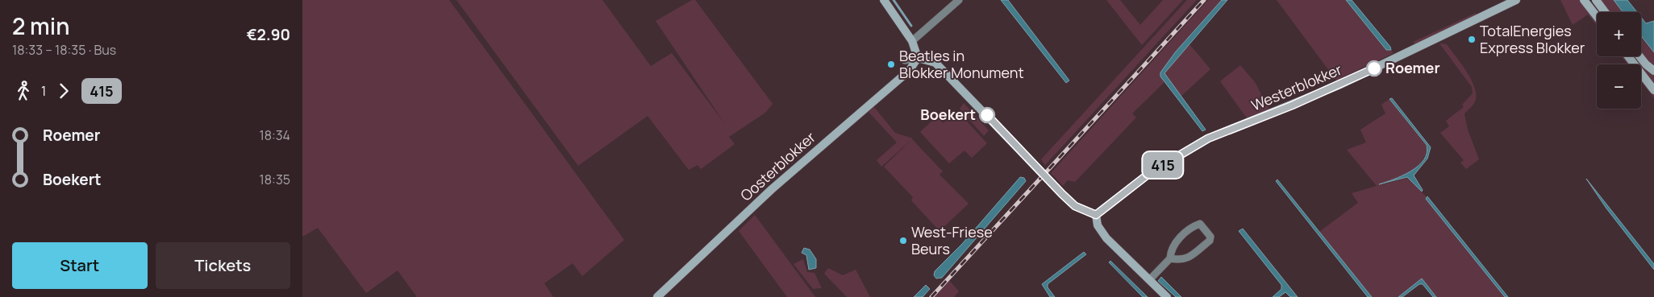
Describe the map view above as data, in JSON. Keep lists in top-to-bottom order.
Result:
{
  "streets": {
    "street": ["Westerblokker", "Oosterblokker"]
  },
  "places": [
    "TotalEnergies Express Blokker",
    "Beatles in Blokker Monument",
    "Roemer",
    "Boekert",
    "West-Friese Beurs"
  ],
  "lines": ["bus line 415"],
  "page": {
    "heading": ["2 min", "18:33 – 18:35 · Bus", "€2.90"],
    "on_map": "415",
    "map_buttons": ["+", "−"],
    "legs": ["1", "415"],
    "list": [
      {
        "name": "Roemer",
        "value": "18:34"
      },
      {
        "name": "Boekert",
        "value": "18:35"
      }
    ],
    "buttons": ["Start", "Tickets"]
  }
}
